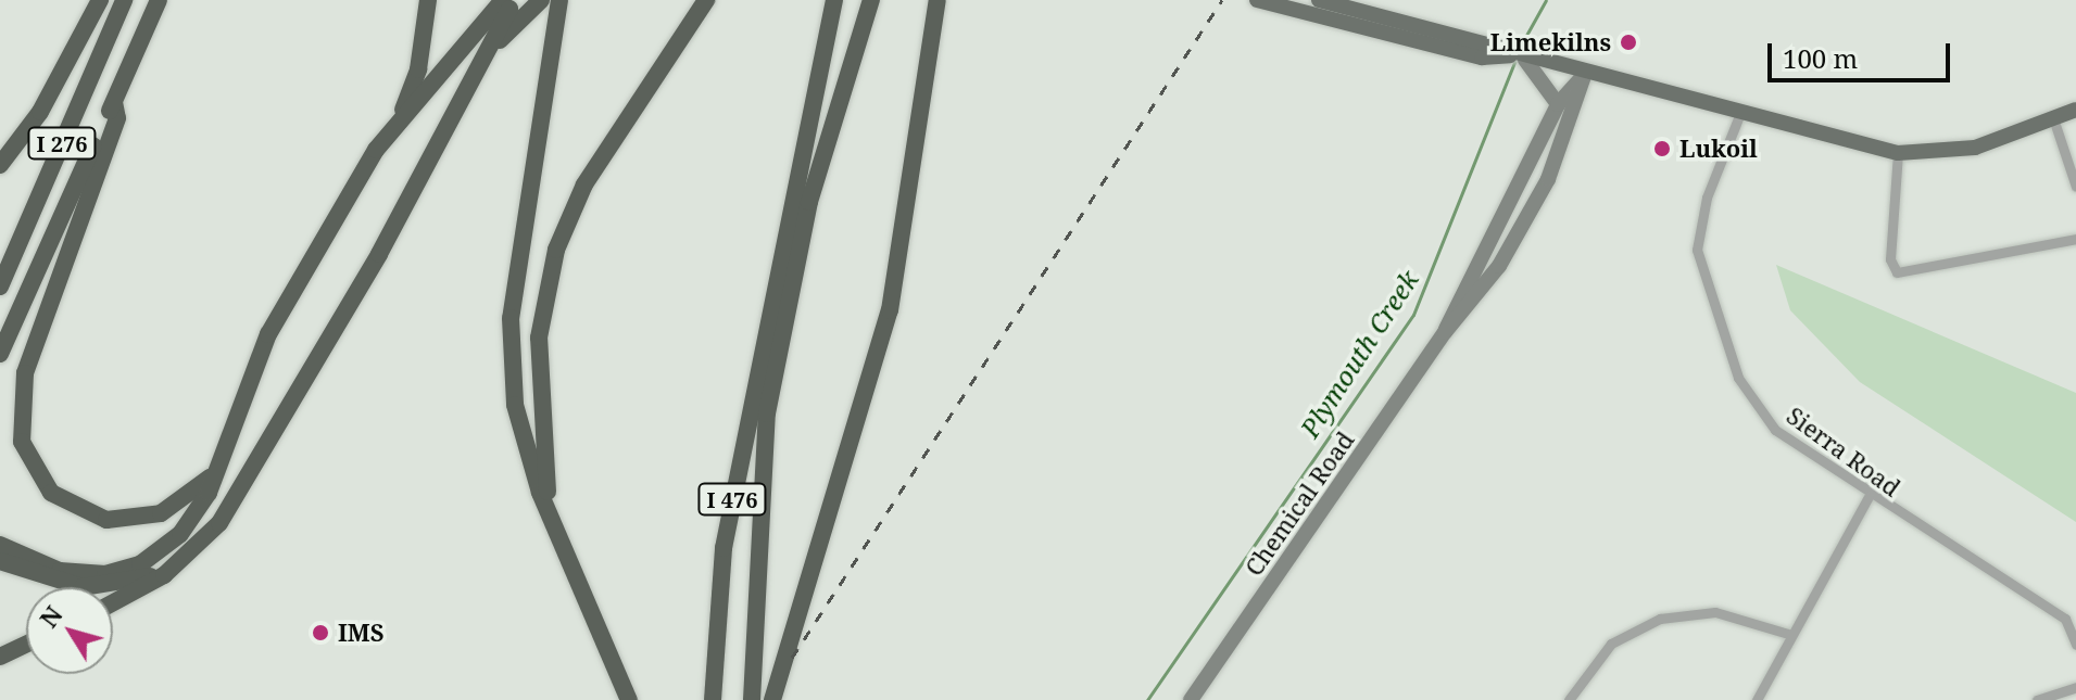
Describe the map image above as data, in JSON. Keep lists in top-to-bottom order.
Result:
{
  "streets": {
    "highway": ["I 276", "I 476"],
    "main road": ["Chemical Road"],
    "street": ["Sierra Road"]
  },
  "water": ["Plymouth Creek"],
  "places": ["Limekilns", "Lukoil", "IMS"],
  "scale_bar": "100 m",
  "north": "top left"
}
